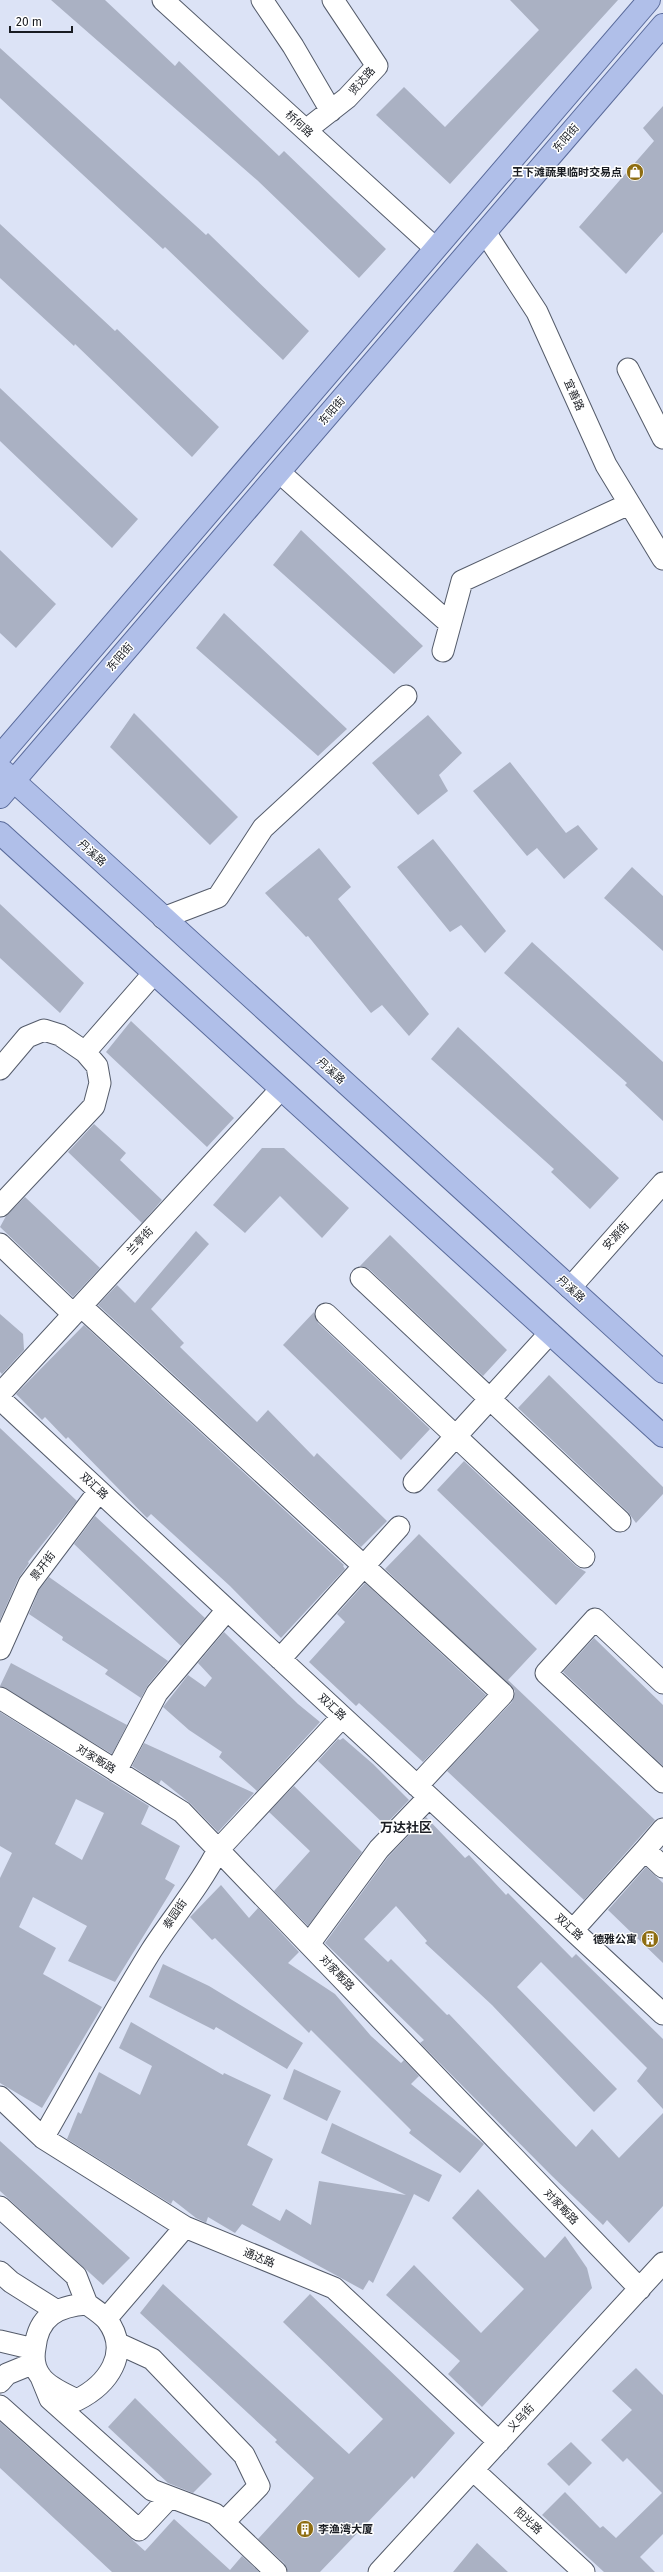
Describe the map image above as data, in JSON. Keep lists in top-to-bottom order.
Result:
{
  "streets": {
    "main road": ["东阳街", "丹溪路"],
    "street": [
      "贤达路",
      "桥何路",
      "宜善路",
      "安源街",
      "兰亭街",
      "双汇路",
      "景开街",
      "对家畈路",
      "泰园街",
      "通达路",
      "义乌街",
      "阳光路"
    ]
  },
  "crossings": [
    ["贤达路", "桥何路"],
    ["东阳街", "宜善路"],
    ["东阳街", "丹溪路"],
    ["丹溪路", "安源街"],
    ["双汇路", "景开街"],
    ["双汇路", "泰园街"],
    ["对家畈路", "泰园街"],
    ["对家畈路", "义乌街"],
    ["泰园街", "通达路"],
    ["通达路", "义乌街"],
    ["义乌街", "阳光路"]
  ],
  "districts": ["万达社区"],
  "places": {
    "shop": ["王下滩蔬果临时交易点"],
    "building": ["德雅公寓", "李渔湾大厦"]
  },
  "scale_bar": "20 m"
}
